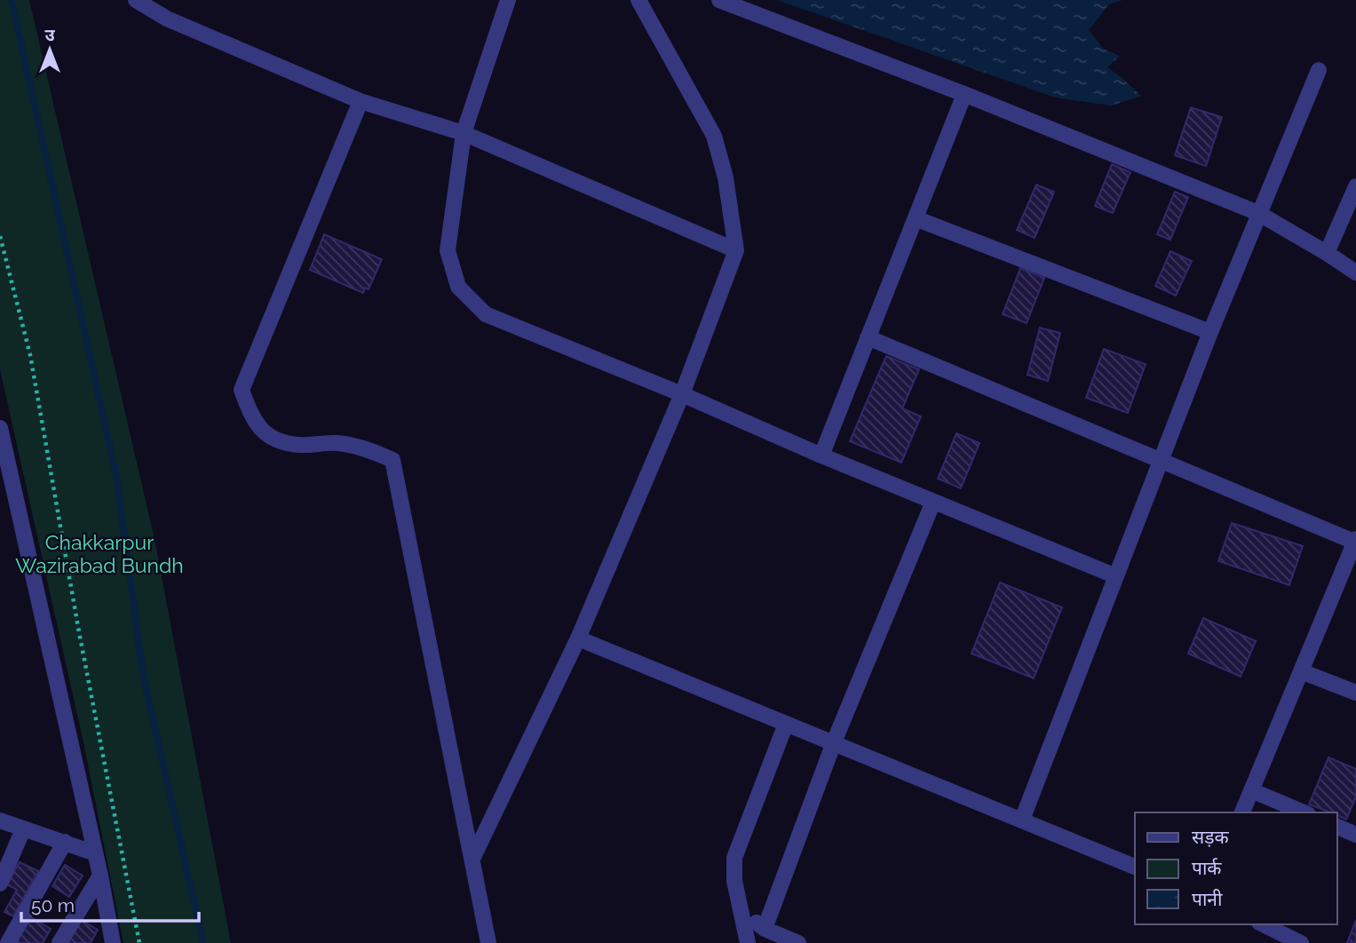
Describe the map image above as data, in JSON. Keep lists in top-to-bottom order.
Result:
{
  "parks": ["Chakkarpur Wazirabad Bundh"],
  "legend": ["सड़क", "पार्क", "पानी"],
  "scale_bar": "50 m",
  "north": "top"
}
